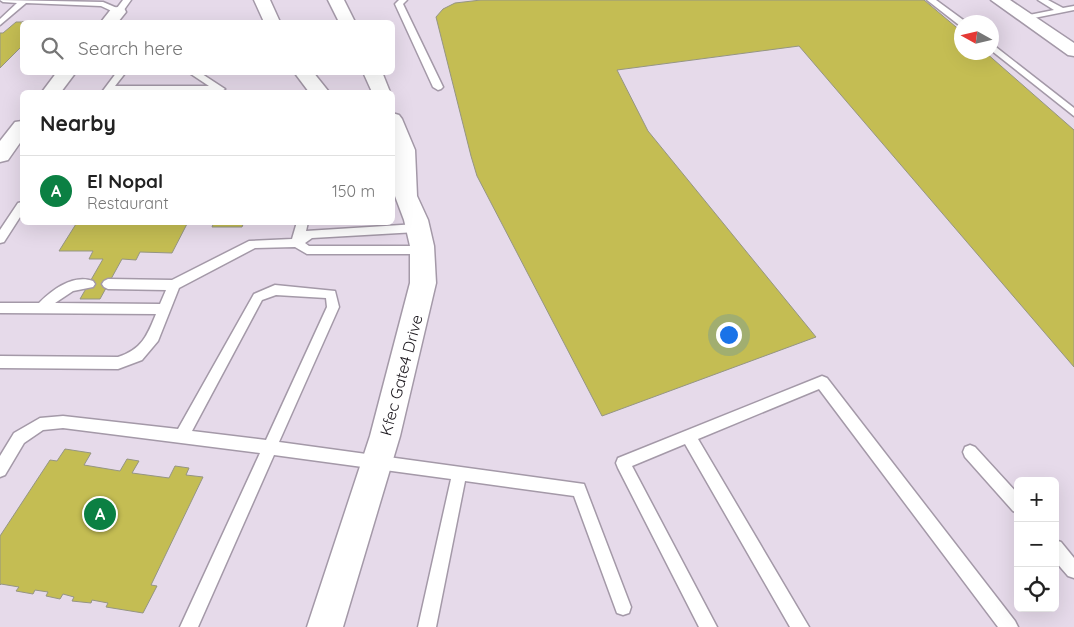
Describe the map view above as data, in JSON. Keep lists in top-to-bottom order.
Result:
{
  "streets": {
    "street": ["Kfec Gate4 Drive"]
  },
  "north": "left",
  "page": {
    "search": "Search here",
    "heading": "Nearby",
    "list": [
      {
        "mark": "A",
        "name": "El Nopal",
        "note": "Restaurant",
        "value": "150 m"
      }
    ],
    "map_buttons": ["+", "−"],
    "pins": "A"
  }
}
